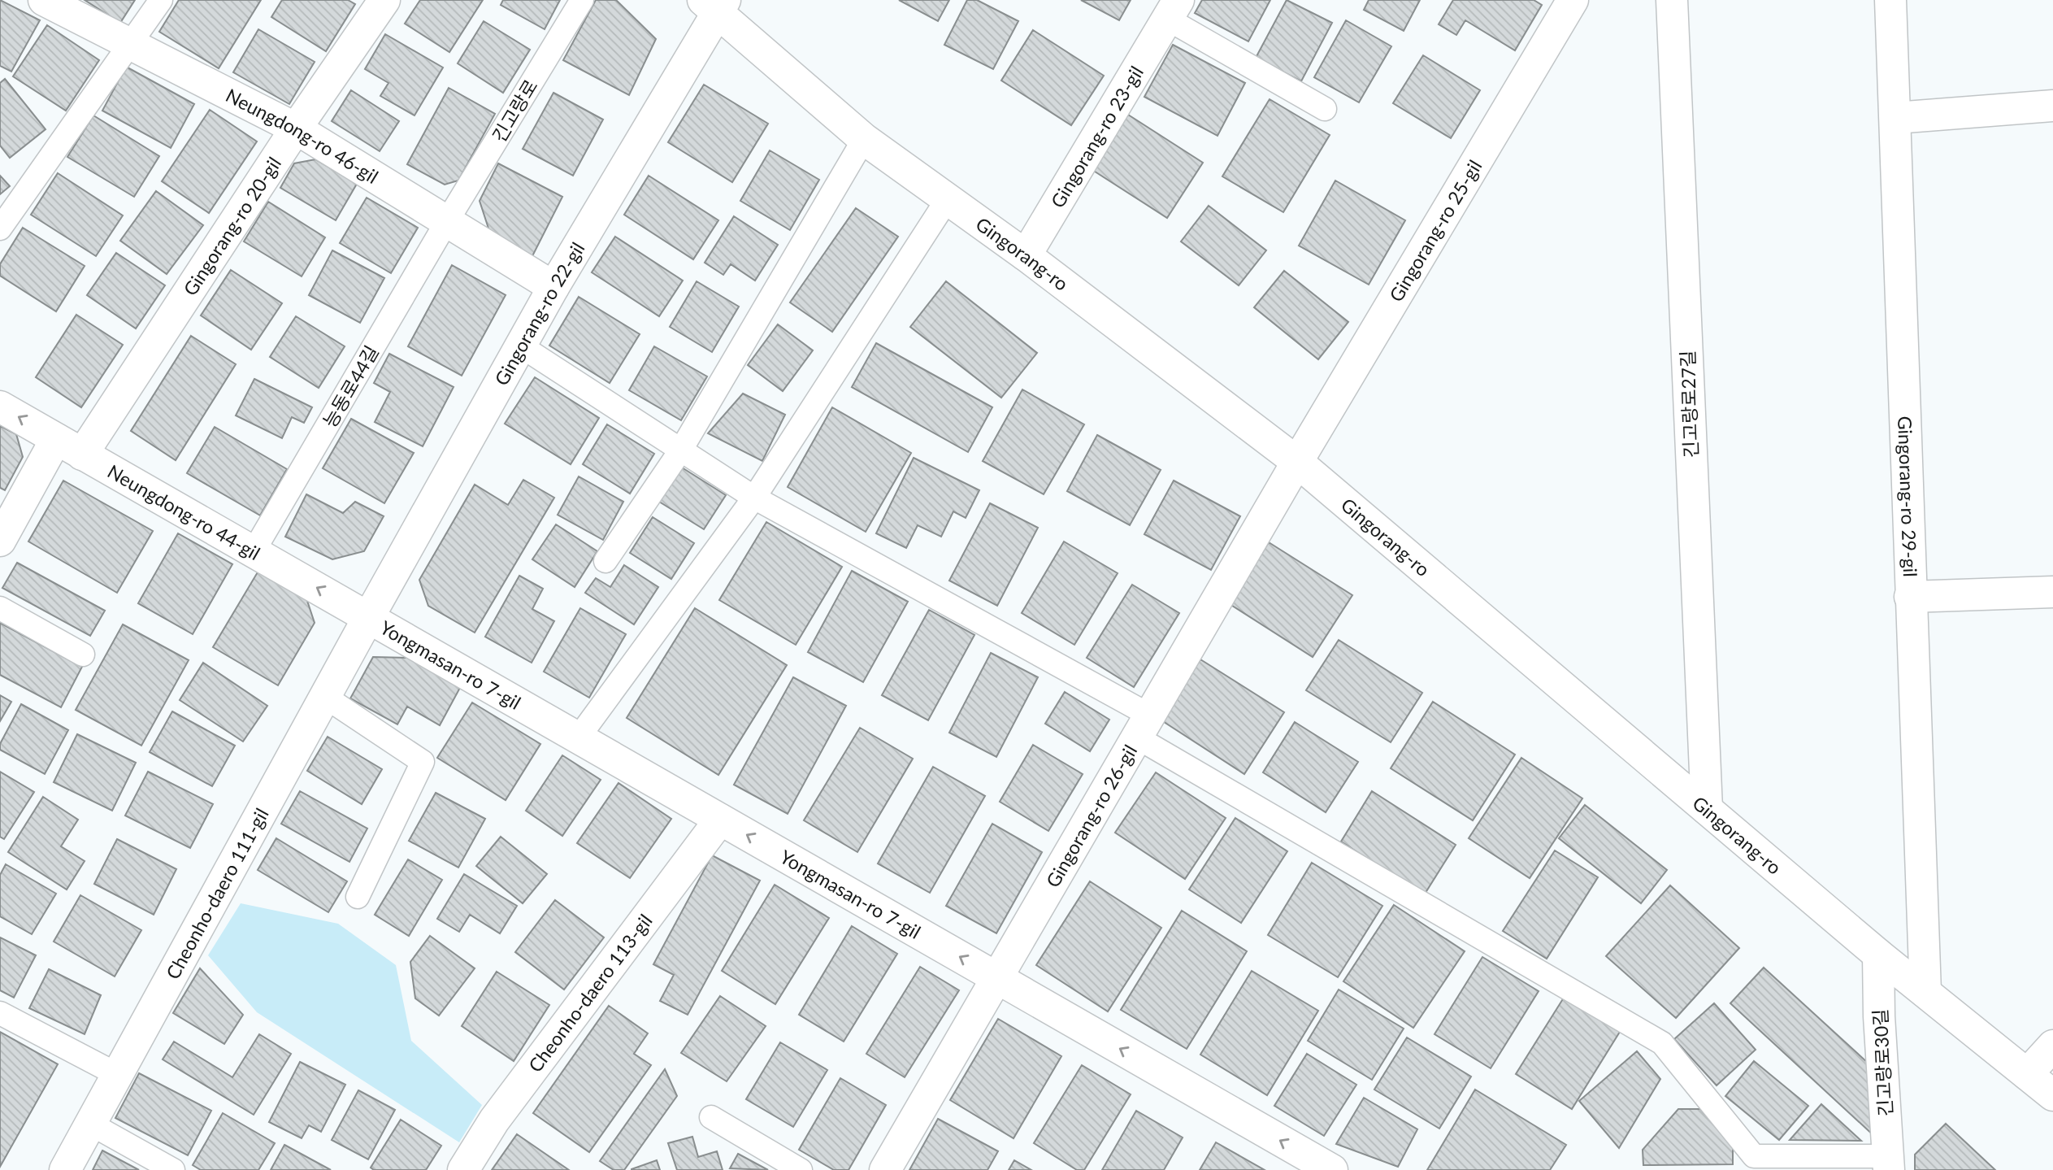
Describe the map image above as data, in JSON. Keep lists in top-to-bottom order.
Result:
{
  "streets": {
    "street": [
      "Neungdong-ro 46-gil",
      "Gingorang-ro 23-gil",
      "Gingorang-ro 20-gil",
      "Gingorang-ro 25-gil",
      "Gingorang-ro",
      "Gingorang-ro 22-gil",
      "긴고랑로27길",
      "Gingorang-ro 29-gil",
      "Neungdong-ro 44-gil",
      "Yongmasan-ro 7-gil",
      "Gingorang-ro 26-gil",
      "Cheonho-daero 111-gil",
      "Cheonho-daero 113-gil",
      "긴고랑로30길"
    ],
    "lane": ["긴고랑로", "능동로44길"]
  },
  "crossings": [
    ["긴고랑로", "Neungdong-ro 46-gil"],
    ["긴고랑로", "능동로44길"],
    ["Neungdong-ro 46-gil", "Gingorang-ro 20-gil"],
    ["Neungdong-ro 46-gil", "Gingorang-ro 22-gil"],
    ["Neungdong-ro 46-gil", "능동로44길"],
    ["Gingorang-ro 23-gil", "Gingorang-ro"],
    ["Gingorang-ro 20-gil", "Neungdong-ro 44-gil"],
    ["Gingorang-ro 25-gil", "Gingorang-ro"],
    ["Gingorang-ro 25-gil", "Gingorang-ro 26-gil"],
    ["Gingorang-ro", "Gingorang-ro 22-gil"],
    ["Gingorang-ro", "긴고랑로27길"],
    ["Gingorang-ro", "Gingorang-ro 29-gil"],
    ["Gingorang-ro", "Gingorang-ro 26-gil"],
    ["Gingorang-ro", "긴고랑로30길"],
    ["Gingorang-ro 22-gil", "Neungdong-ro 44-gil"],
    ["Gingorang-ro 22-gil", "Yongmasan-ro 7-gil"],
    ["Gingorang-ro 22-gil", "Cheonho-daero 111-gil"],
    ["능동로44길", "Neungdong-ro 44-gil"],
    ["Neungdong-ro 44-gil", "Yongmasan-ro 7-gil"],
    ["Neungdong-ro 44-gil", "Cheonho-daero 111-gil"],
    ["Yongmasan-ro 7-gil", "Gingorang-ro 26-gil"],
    ["Yongmasan-ro 7-gil", "Cheonho-daero 111-gil"],
    ["Yongmasan-ro 7-gil", "Cheonho-daero 113-gil"]
  ],
  "one_way": ["Neungdong-ro 44-gil", "Yongmasan-ro 7-gil"]
}
